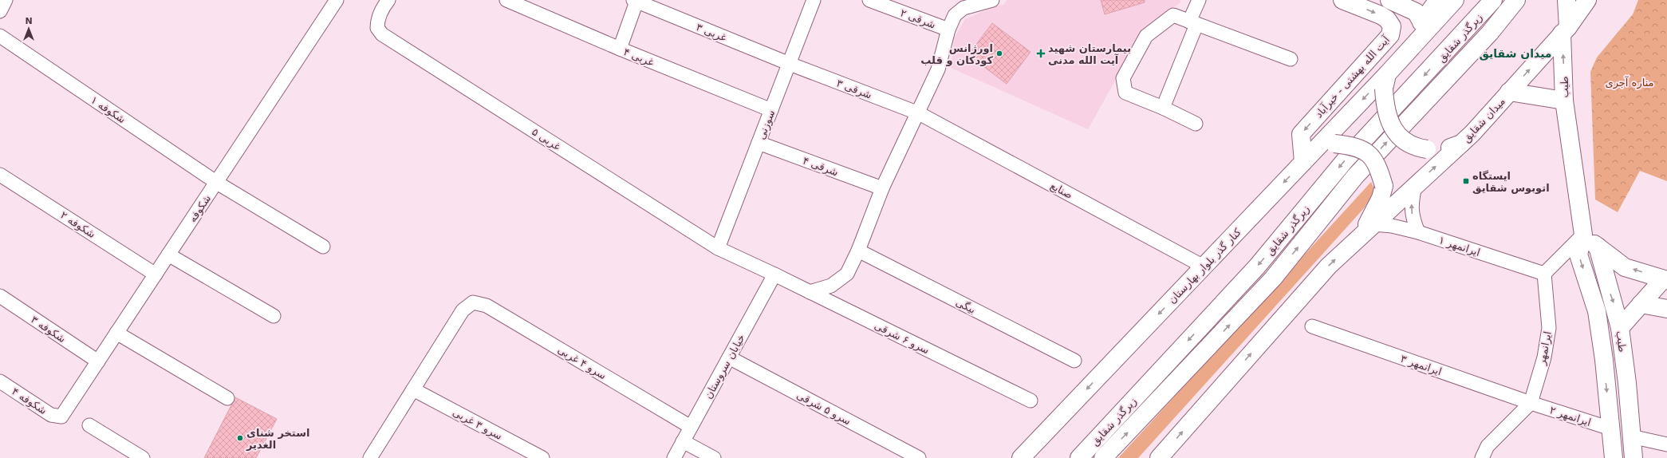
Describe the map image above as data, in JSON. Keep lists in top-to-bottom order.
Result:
{
  "streets": {
    "main road": [
      "زیرگذر شقایق",
      "آیت الله بهشتی - خیرآباد",
      "طیب",
      "میدان شقایق",
      "کنار گذر بلوار بهارستان"
    ],
    "street": [
      "شرقی ۲",
      "غربی ۳",
      "غربی ۴",
      "شرقی ۳",
      "شکوفه ۱",
      "سوزنی",
      "غربی ۵",
      "شرقی ۴",
      "صنایع",
      "شکوفه",
      "شکوفه ۲",
      "ایرانمهر ۱",
      "بیگی",
      "شکوفه ۳",
      "سرو ۶ شرقی",
      "ایرانمهر",
      "سرو ۴ غربی",
      "ایرانمهر ۳",
      "خیابان سروستان",
      "شکوفه ۴",
      "سرو ۵ شرقی",
      "ایرانمهر ۲",
      "سرو ۳ غربی"
    ]
  },
  "crossings": [
    ["غربی ۳", "شرقی ۳"],
    ["غربی ۳", "سوزنی"],
    ["غربی ۴", "سوزنی"],
    ["آیت الله بهشتی - خیرآباد", "کنار گذر بلوار بهارستان"],
    ["طیب", "میدان شقایق"],
    ["طیب", "ایرانمهر ۲"],
    ["شرقی ۳", "سوزنی"],
    ["شرقی ۳", "صنایع"],
    ["شکوفه ۱", "شکوفه"],
    ["میدان شقایق", "کنار گذر بلوار بهارستان"],
    ["سوزنی", "غربی ۵"],
    ["سوزنی", "شرقی ۴"],
    ["غربی ۵", "سرو ۶ شرقی"],
    ["غربی ۵", "خیابان سروستان"],
    ["صنایع", "کنار گذر بلوار بهارستان"],
    ["شکوفه", "شکوفه ۲"],
    ["شکوفه", "شکوفه ۳"],
    ["شکوفه", "شکوفه ۴"],
    ["ایرانمهر ۱", "ایرانمهر"],
    ["سرو ۶ شرقی", "خیابان سروستان"],
    ["ایرانمهر", "ایرانمهر ۳"],
    ["ایرانمهر", "ایرانمهر ۲"],
    ["سرو ۴ غربی", "خیابان سروستان"],
    ["سرو ۴ غربی", "سرو ۳ غربی"],
    ["ایرانمهر ۳", "ایرانمهر ۲"],
    ["خیابان سروستان", "سرو ۵ شرقی"]
  ],
  "districts": ["میدان شقایق"],
  "parks": ["مناره آجری"],
  "places": {
    "other": ["اورژانس کودکان و قلب", "استخر شنای الغدیر"],
    "health": ["بیمارستان شهید آیت الله مدنی"],
    "transit": ["ایستگاه اتوبوس شقایق"]
  },
  "north": "top"
}
